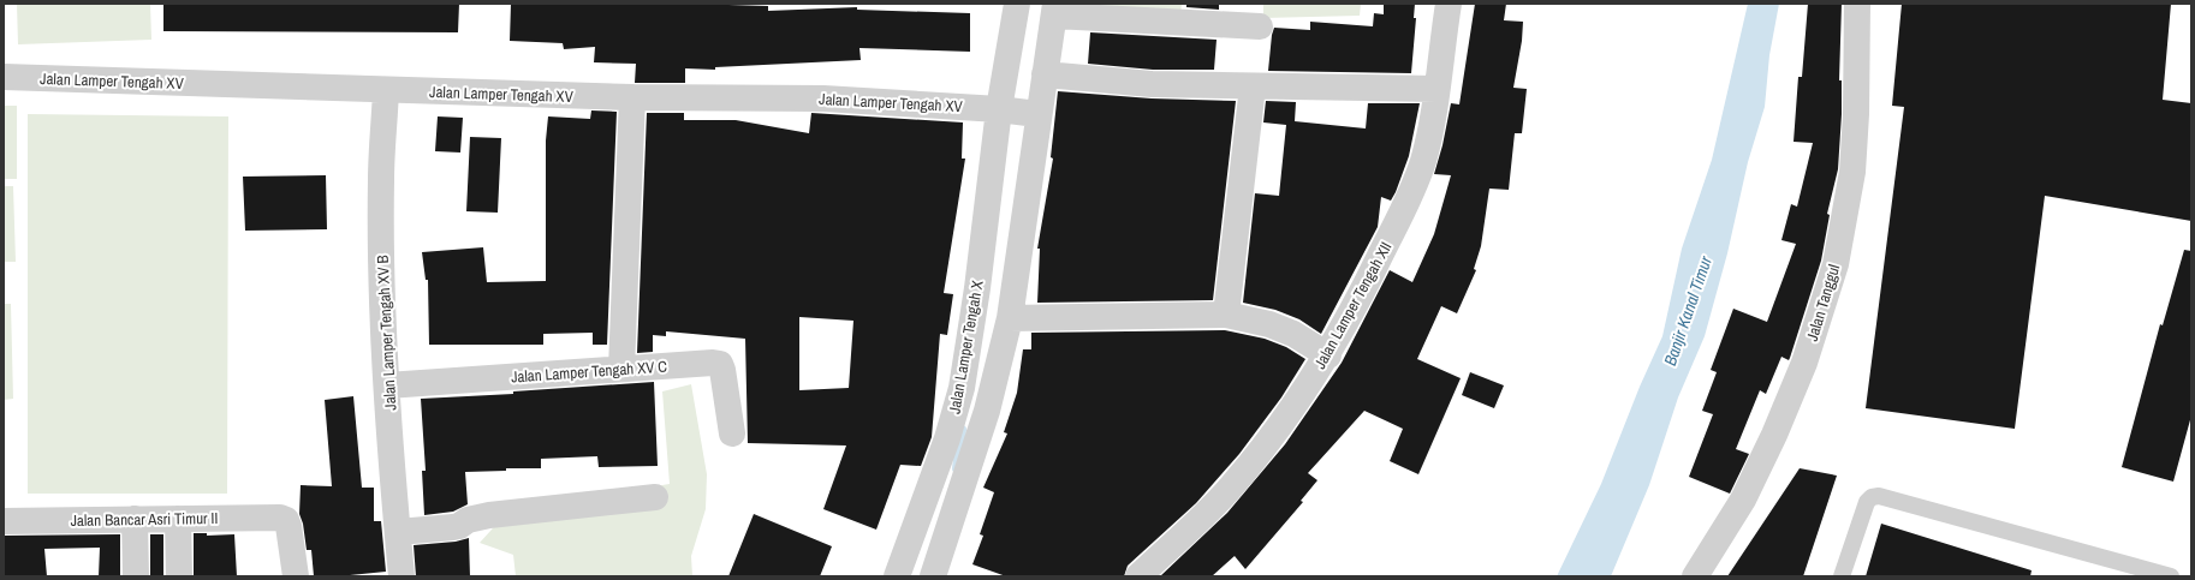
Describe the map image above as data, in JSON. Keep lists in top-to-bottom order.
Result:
{
  "streets": {
    "street": [
      "Jalan Lamper Tengah XV",
      "Jalan Tanggul",
      "Jalan Lamper Tengah XII",
      "Jalan Lamper Tengah XV B",
      "Jalan Lamper Tengah X",
      "Jalan Lamper Tengah XV C",
      "Jalan Bancar Asri Timur II"
    ]
  },
  "crossings": [
    ["Jalan Lamper Tengah XV", "Jalan Lamper Tengah XV B"],
    ["Jalan Lamper Tengah XV", "Jalan Lamper Tengah X"],
    ["Jalan Lamper Tengah XV B", "Jalan Lamper Tengah XV C"]
  ],
  "water": ["Banjir Kanal Timur"]
}
